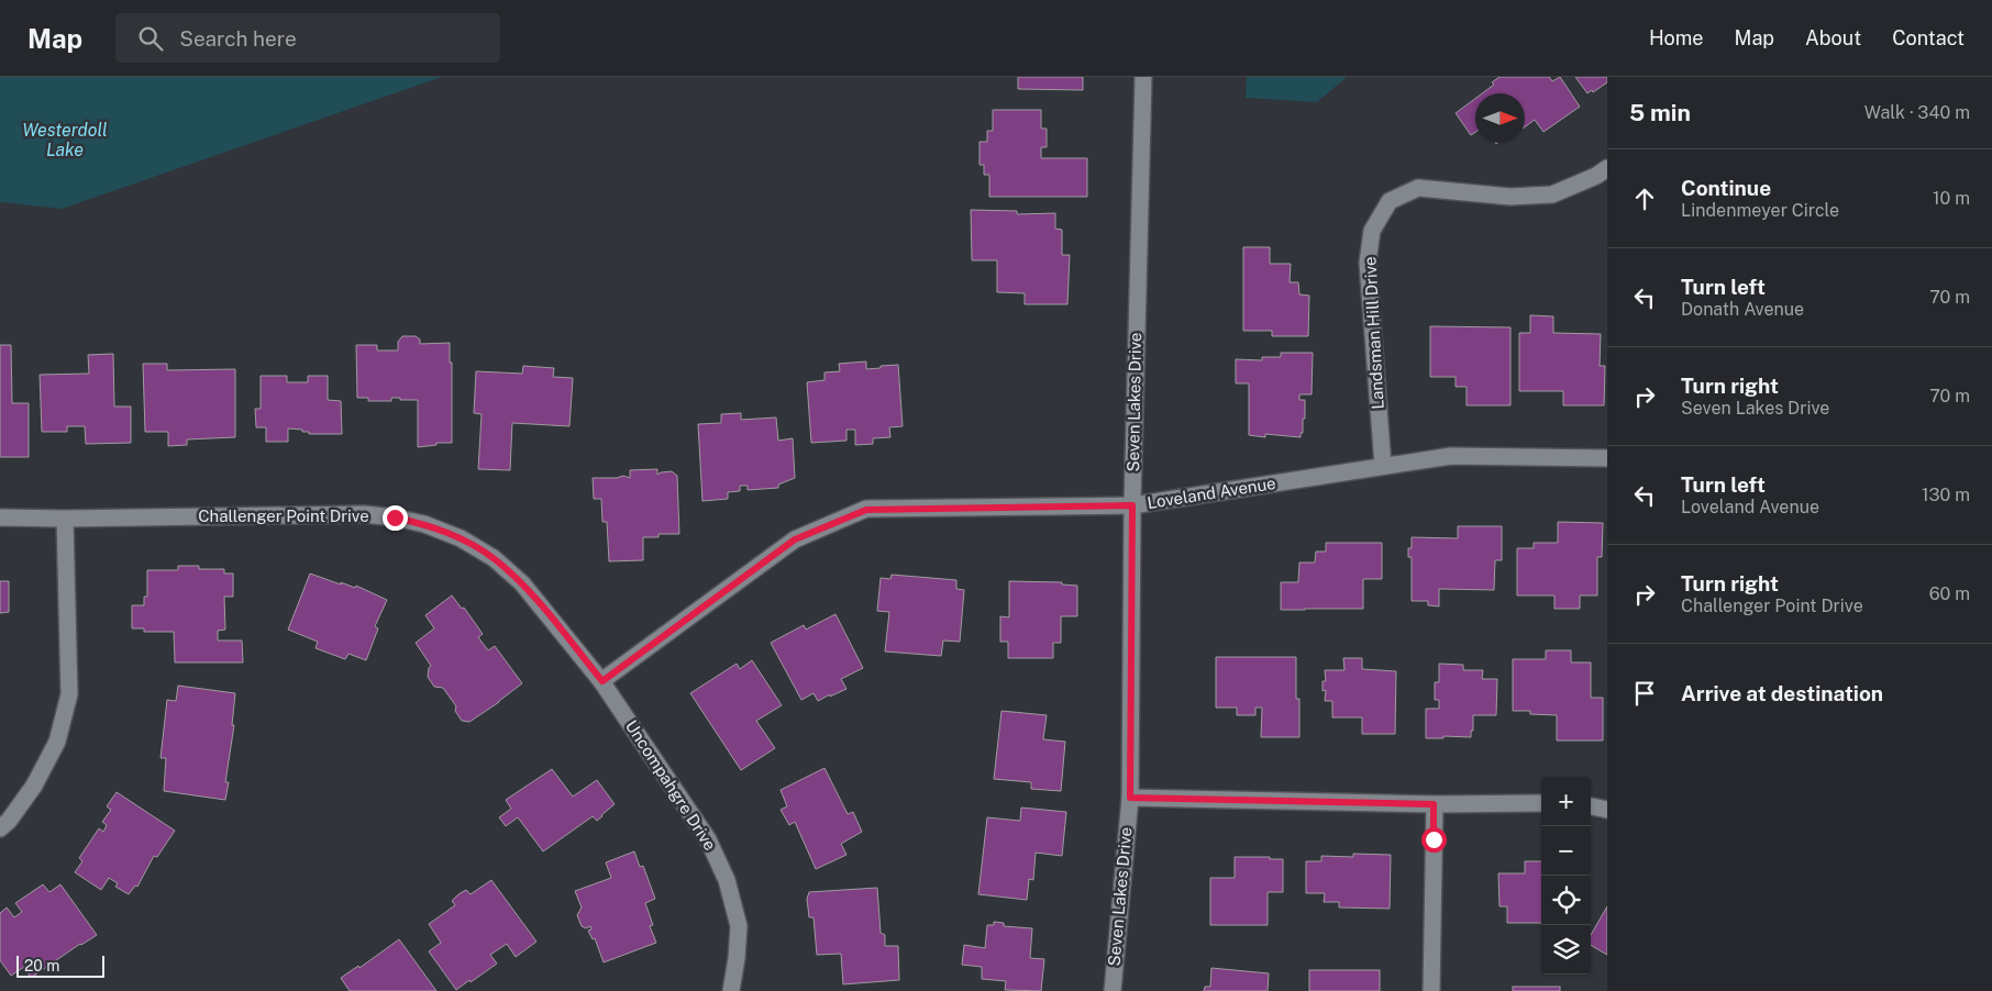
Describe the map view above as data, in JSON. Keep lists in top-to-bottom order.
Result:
{
  "streets": {
    "street": [
      "Landsman Hill Drive",
      "Seven Lakes Drive",
      "Loveland Avenue",
      "Challenger Point Drive",
      "Uncompahgre Drive"
    ]
  },
  "crossings": [
    ["Landsman Hill Drive", "Loveland Avenue"],
    ["Seven Lakes Drive", "Loveland Avenue"],
    ["Loveland Avenue", "Challenger Point Drive"],
    ["Loveland Avenue", "Uncompahgre Drive"],
    ["Challenger Point Drive", "Uncompahgre Drive"]
  ],
  "water": ["Westerdoll Lake"],
  "scale_bar": "20 m",
  "north": "right",
  "page": {
    "header": "Map",
    "search": "Search here",
    "nav": [
      "Home",
      "Map",
      "About",
      "Contact"
    ],
    "heading": ["5 min", "Walk · 340 m"],
    "list": [
      ["Continue", "Lindenmeyer Circle", "10 m"],
      ["Turn left", "Donath Avenue", "70 m"],
      ["Turn right", "Seven Lakes Drive", "70 m"],
      ["Turn left", "Loveland Avenue", "130 m"],
      ["Turn right", "Challenger Point Drive", "60 m"],
      "Arrive at destination"
    ],
    "map_buttons": ["+", "−"],
    "scale": "20 m"
  }
}
